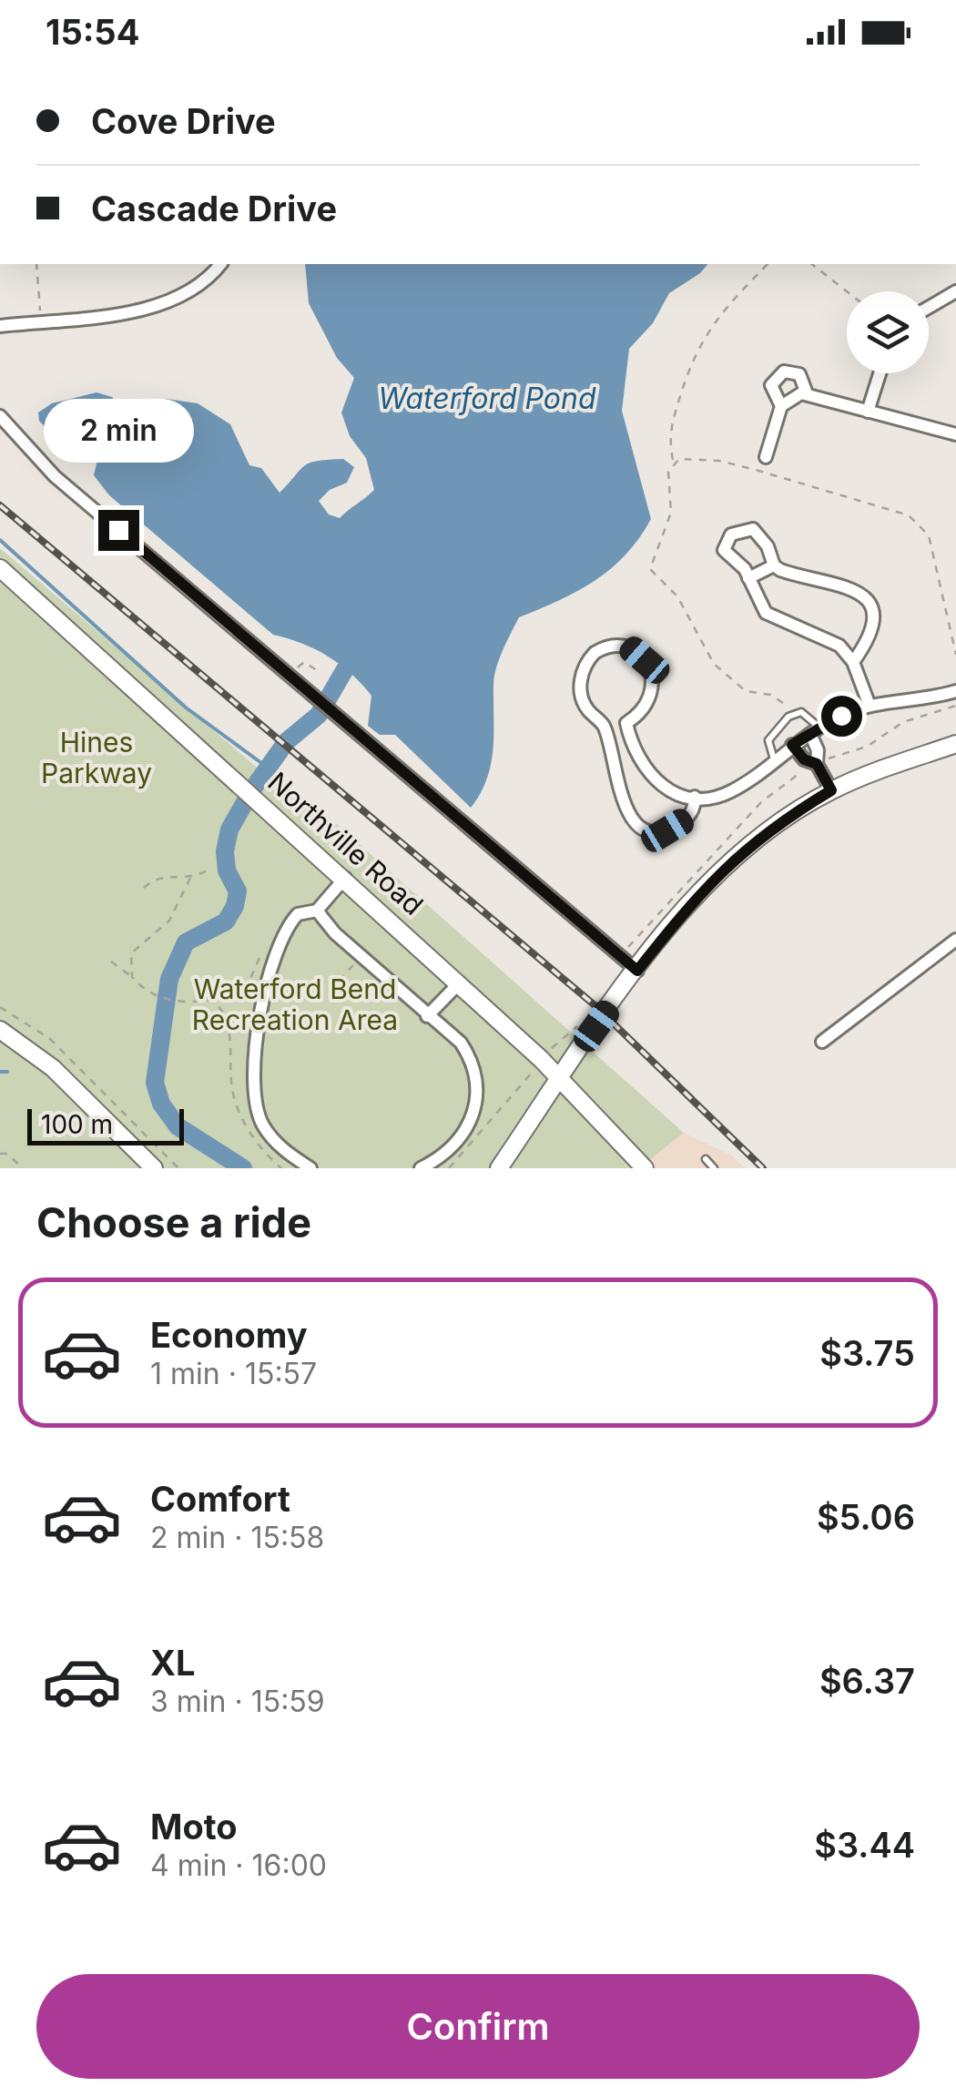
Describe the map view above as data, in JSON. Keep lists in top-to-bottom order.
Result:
{
  "streets": {
    "street": ["Northville Road"]
  },
  "water": ["Waterford Pond"],
  "parks": ["Hines Parkway", "Waterford Bend Recreation Area"],
  "scale_bar": "100 m",
  "page": {
    "status": "15:54",
    "banner": ["Cove Drive", "Cascade Drive"],
    "bubble": "2 min",
    "scale": "100 m",
    "heading": "Choose a ride",
    "list": [
      {
        "name": "Economy",
        "note": "1 min · 15:57",
        "value": "$3.75"
      },
      {
        "name": "Comfort",
        "note": "2 min · 15:58",
        "value": "$5.06"
      },
      {
        "name": "XL",
        "note": "3 min · 15:59",
        "value": "$6.37"
      },
      {
        "name": "Moto",
        "note": "4 min · 16:00",
        "value": "$3.44"
      }
    ],
    "buttons": "Confirm"
  }
}
